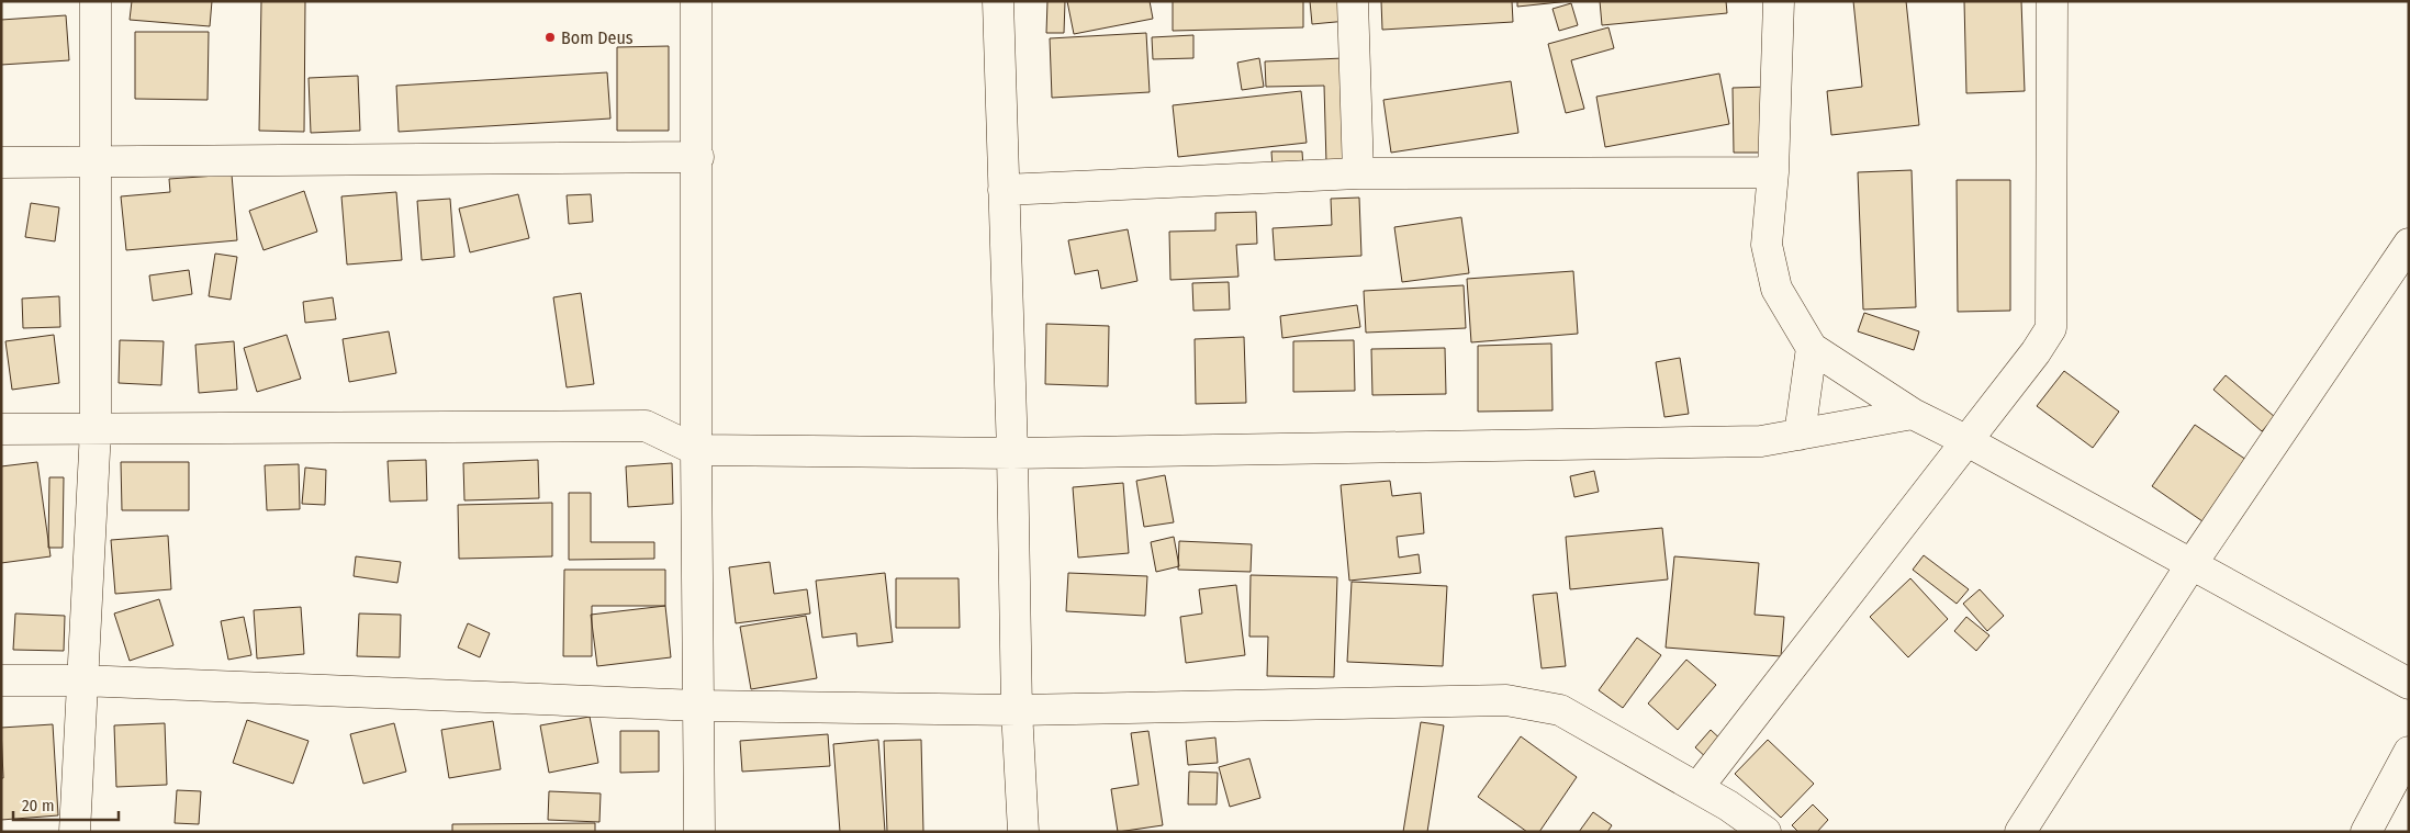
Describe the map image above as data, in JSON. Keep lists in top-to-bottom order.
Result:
{
  "places": ["Bom Deus"],
  "scale_bar": "20 m"
}
